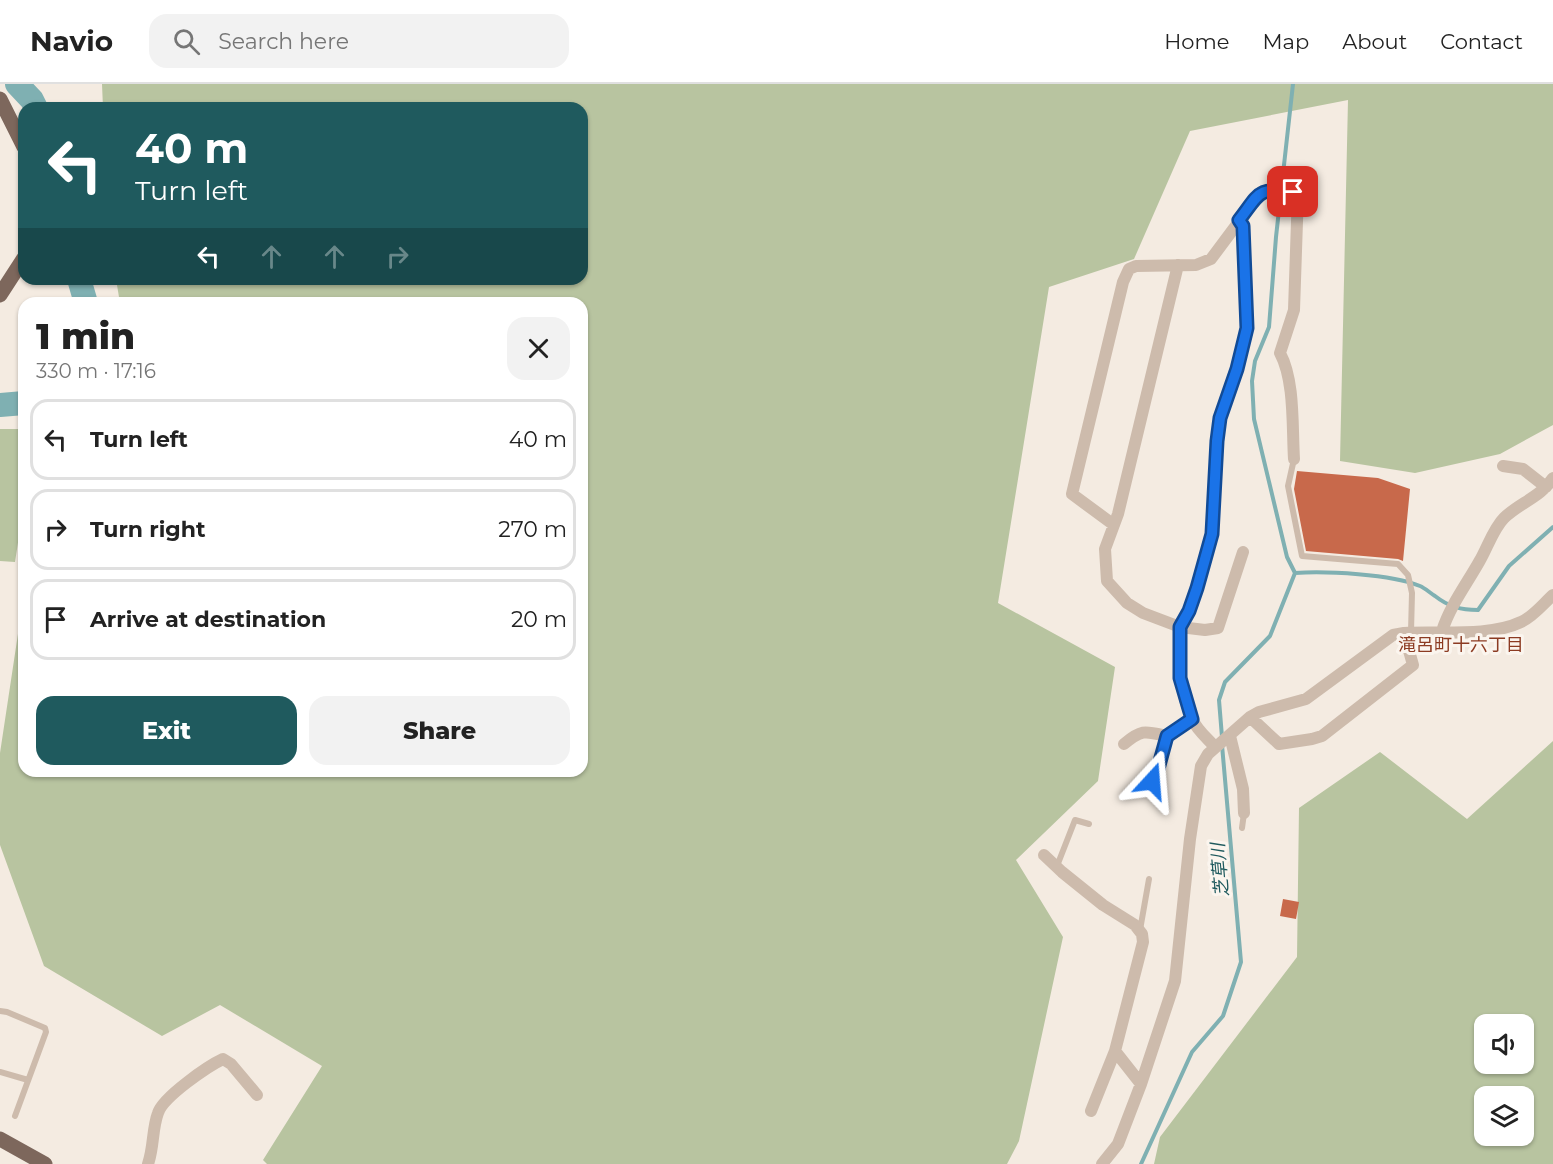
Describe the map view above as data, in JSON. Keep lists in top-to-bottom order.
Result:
{
  "districts": ["滝呂町十六丁目"],
  "water": ["芝草川"],
  "page": {
    "header": "Navio",
    "search": "Search here",
    "nav": [
      "Home",
      "Map",
      "About",
      "Contact"
    ],
    "turn": ["40 m", "Turn left"],
    "heading": ["1 min", "330 m · 17:16"],
    "list": [
      {
        "name": "Turn left",
        "value": "40 m"
      },
      {
        "name": "Turn right",
        "value": "270 m"
      },
      {
        "name": "Arrive at destination",
        "value": "20 m"
      }
    ],
    "buttons": ["Exit", "Share"]
  }
}
